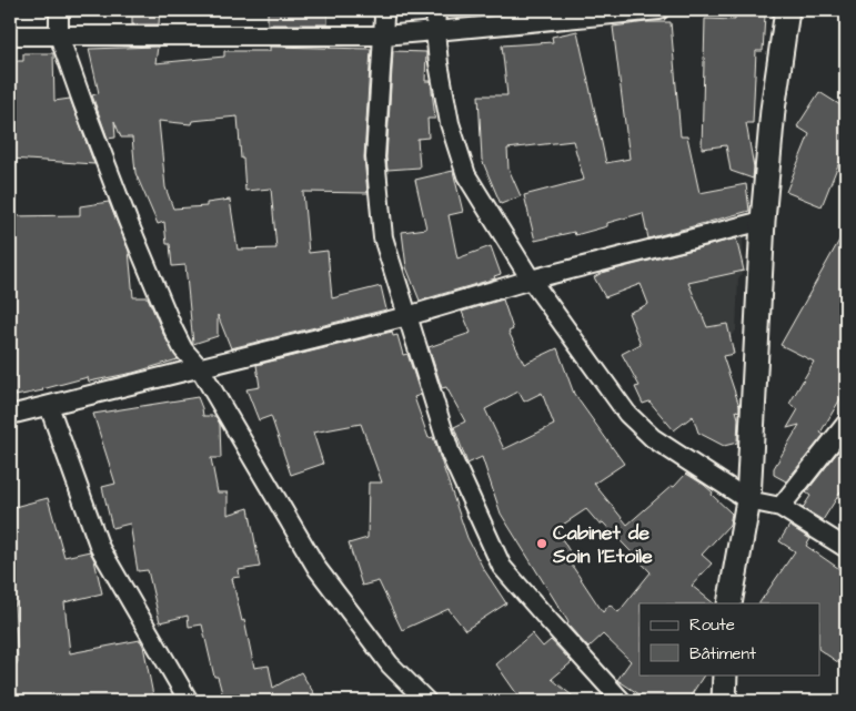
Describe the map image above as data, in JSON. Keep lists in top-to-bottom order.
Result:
{
  "places": ["Cabinet de Soin l'Etoile"],
  "legend": ["Route", "Bâtiment"]
}
